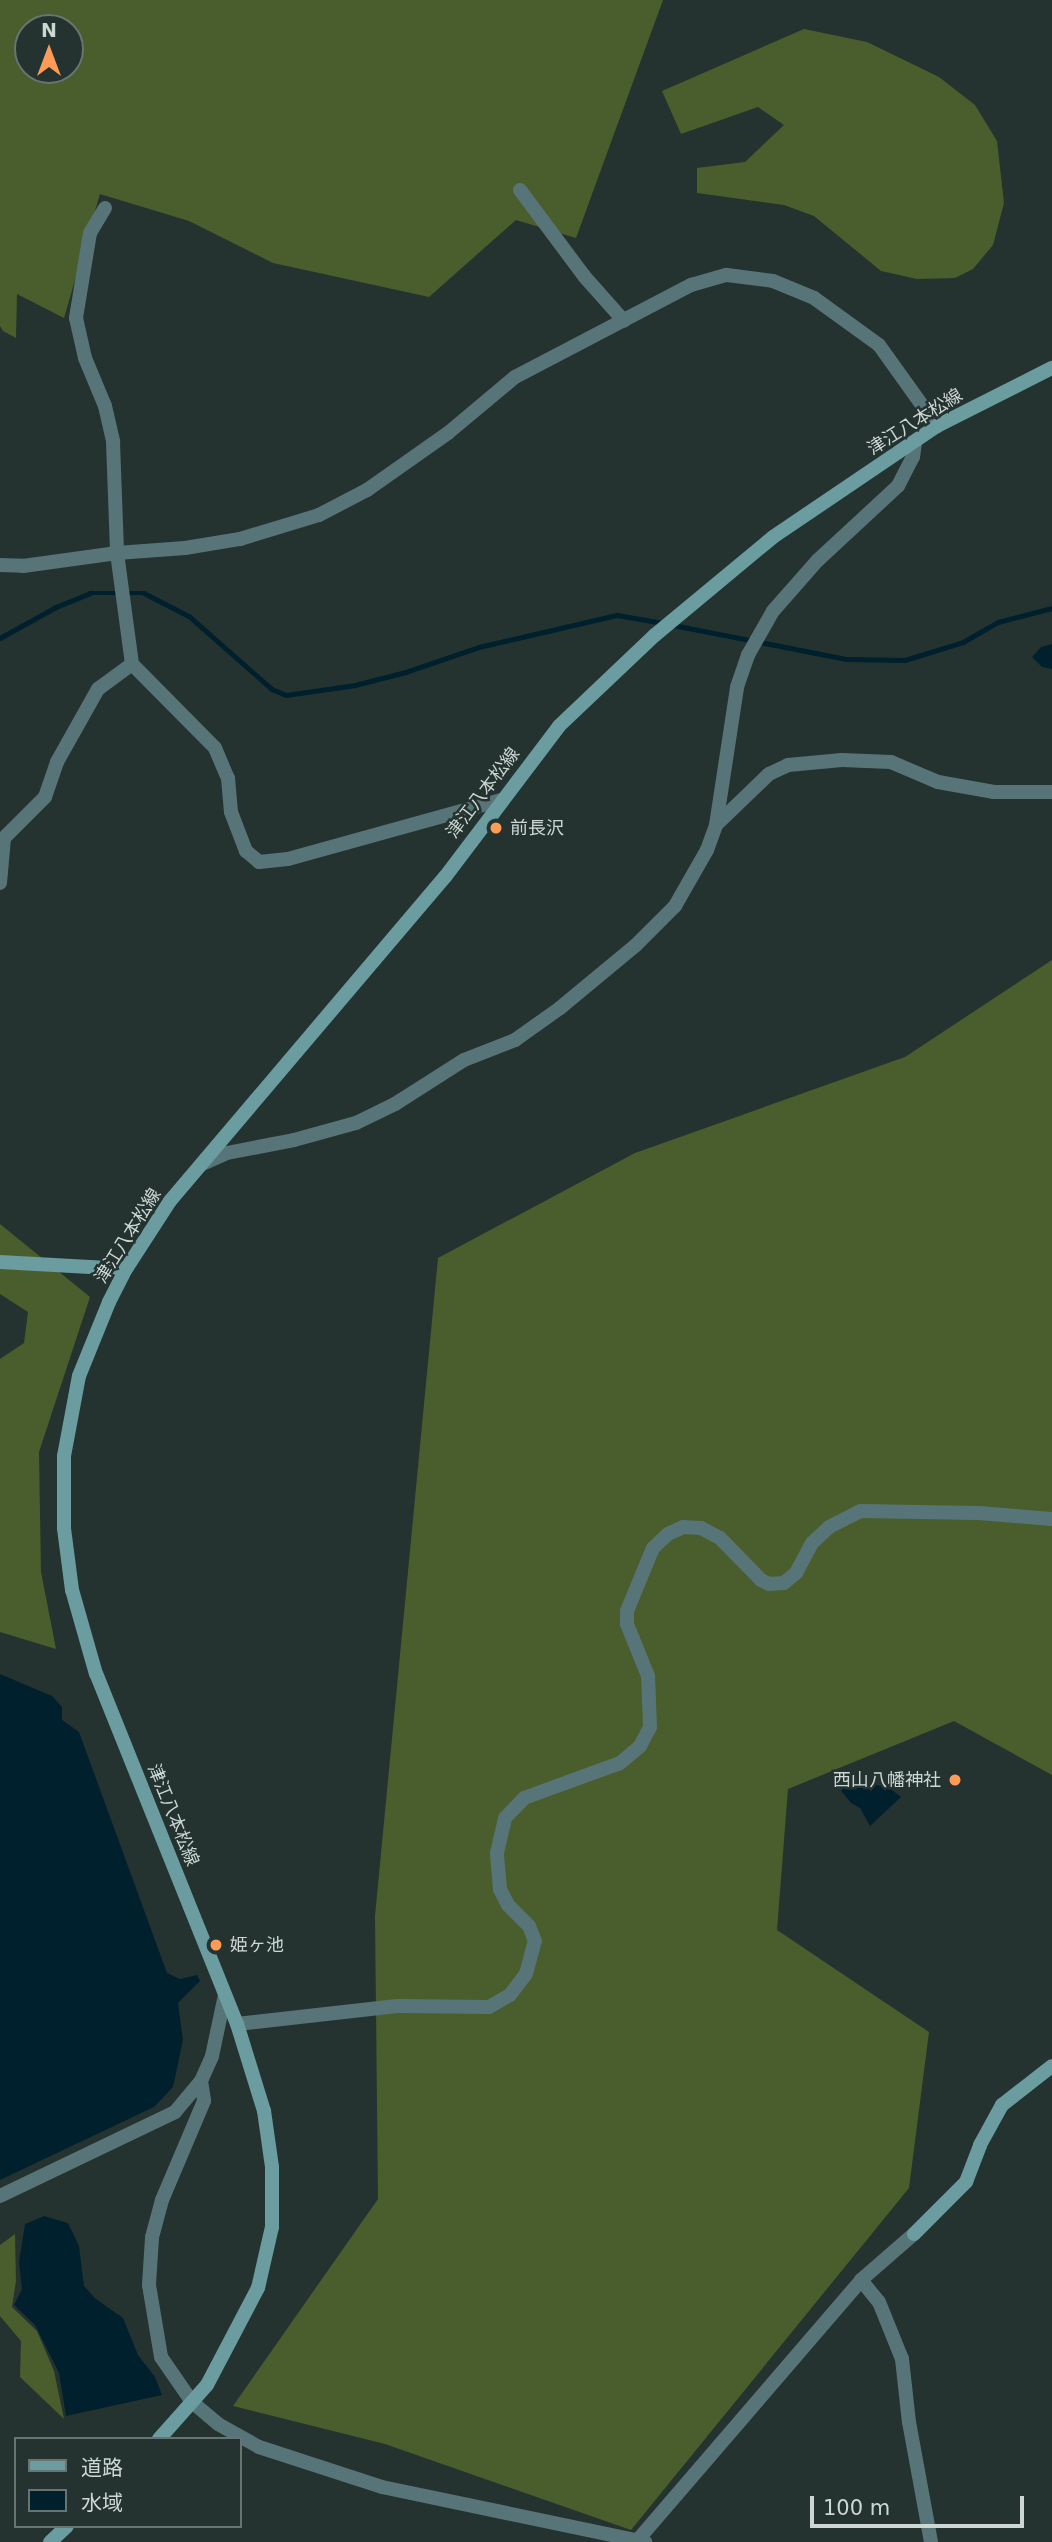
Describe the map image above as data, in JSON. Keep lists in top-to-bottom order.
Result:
{
  "streets": {
    "main road": ["津江八本松線"]
  },
  "places": ["前長沢", "西山八幡神社", "姫ヶ池"],
  "legend": ["道路", "水域"],
  "scale_bar": "100 m",
  "north": "top"
}
